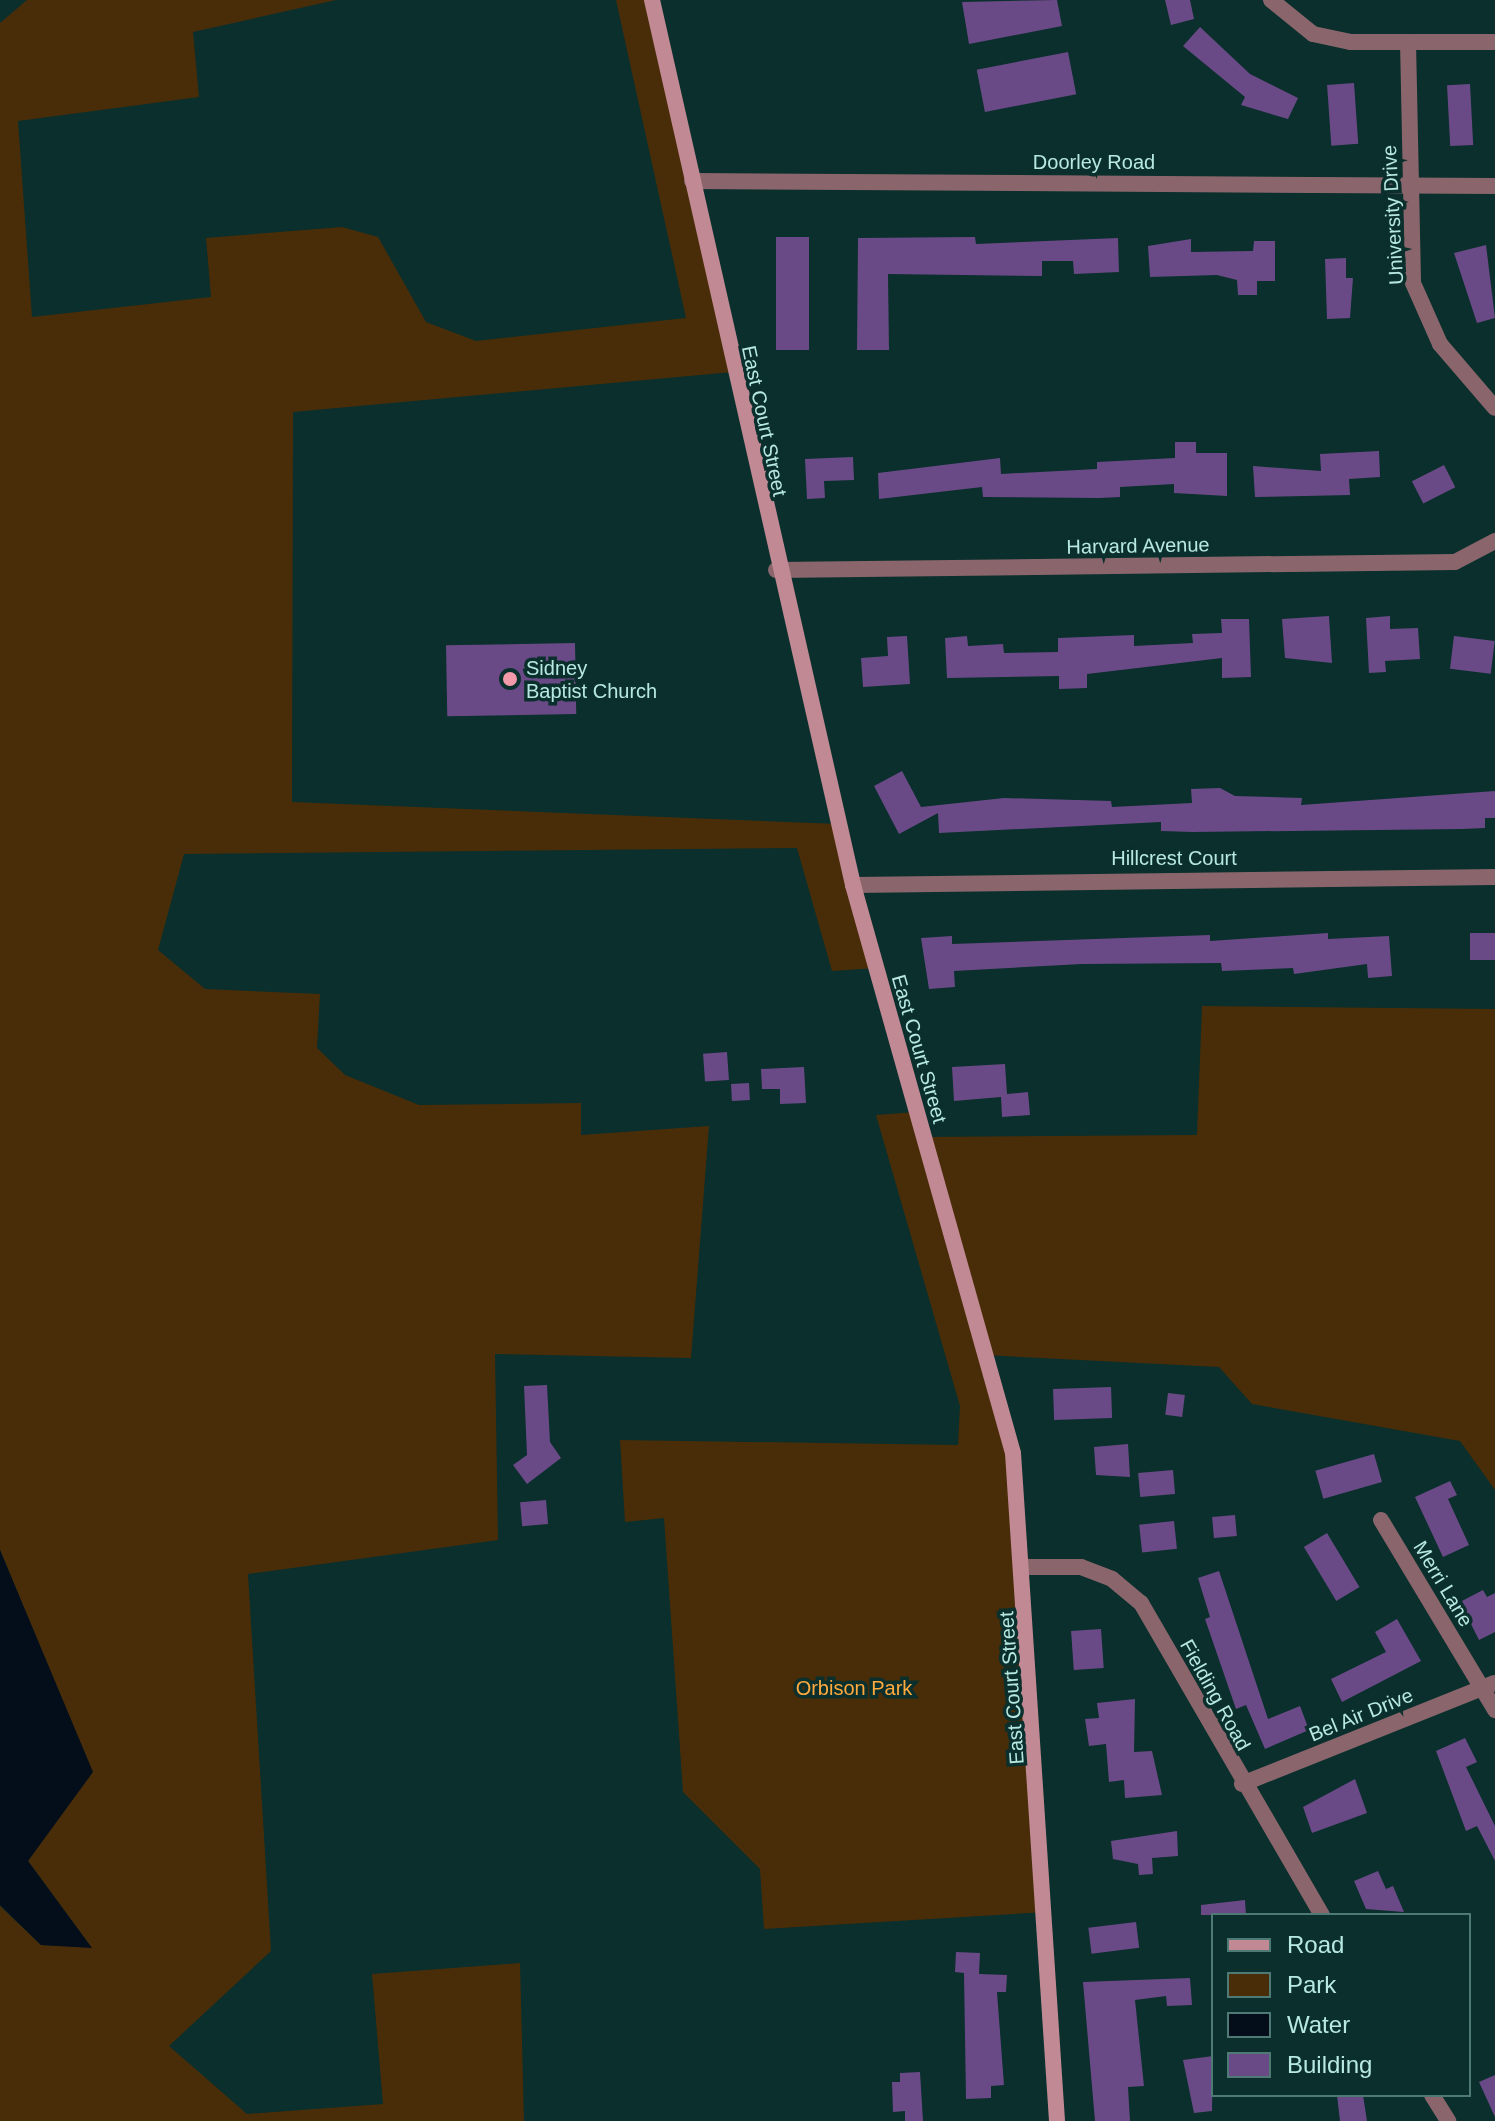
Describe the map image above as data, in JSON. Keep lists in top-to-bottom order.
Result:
{
  "streets": {
    "main road": ["East Court Street"],
    "street": [
      "Doorley Road",
      "University Drive",
      "Harvard Avenue",
      "Hillcrest Court",
      "Merri Lane",
      "Fielding Road",
      "Bel Air Drive"
    ]
  },
  "crossings": [
    ["Doorley Road", "University Drive"],
    ["Doorley Road", "East Court Street"],
    ["East Court Street", "Harvard Avenue"],
    ["East Court Street", "Hillcrest Court"],
    ["East Court Street", "Fielding Road"],
    ["Merri Lane", "Bel Air Drive"],
    ["Fielding Road", "Bel Air Drive"]
  ],
  "parks": ["Orbison Park"],
  "places": ["Sidney Baptist Church"],
  "legend": [
    "Road",
    "Park",
    "Water",
    "Building"
  ]
}
